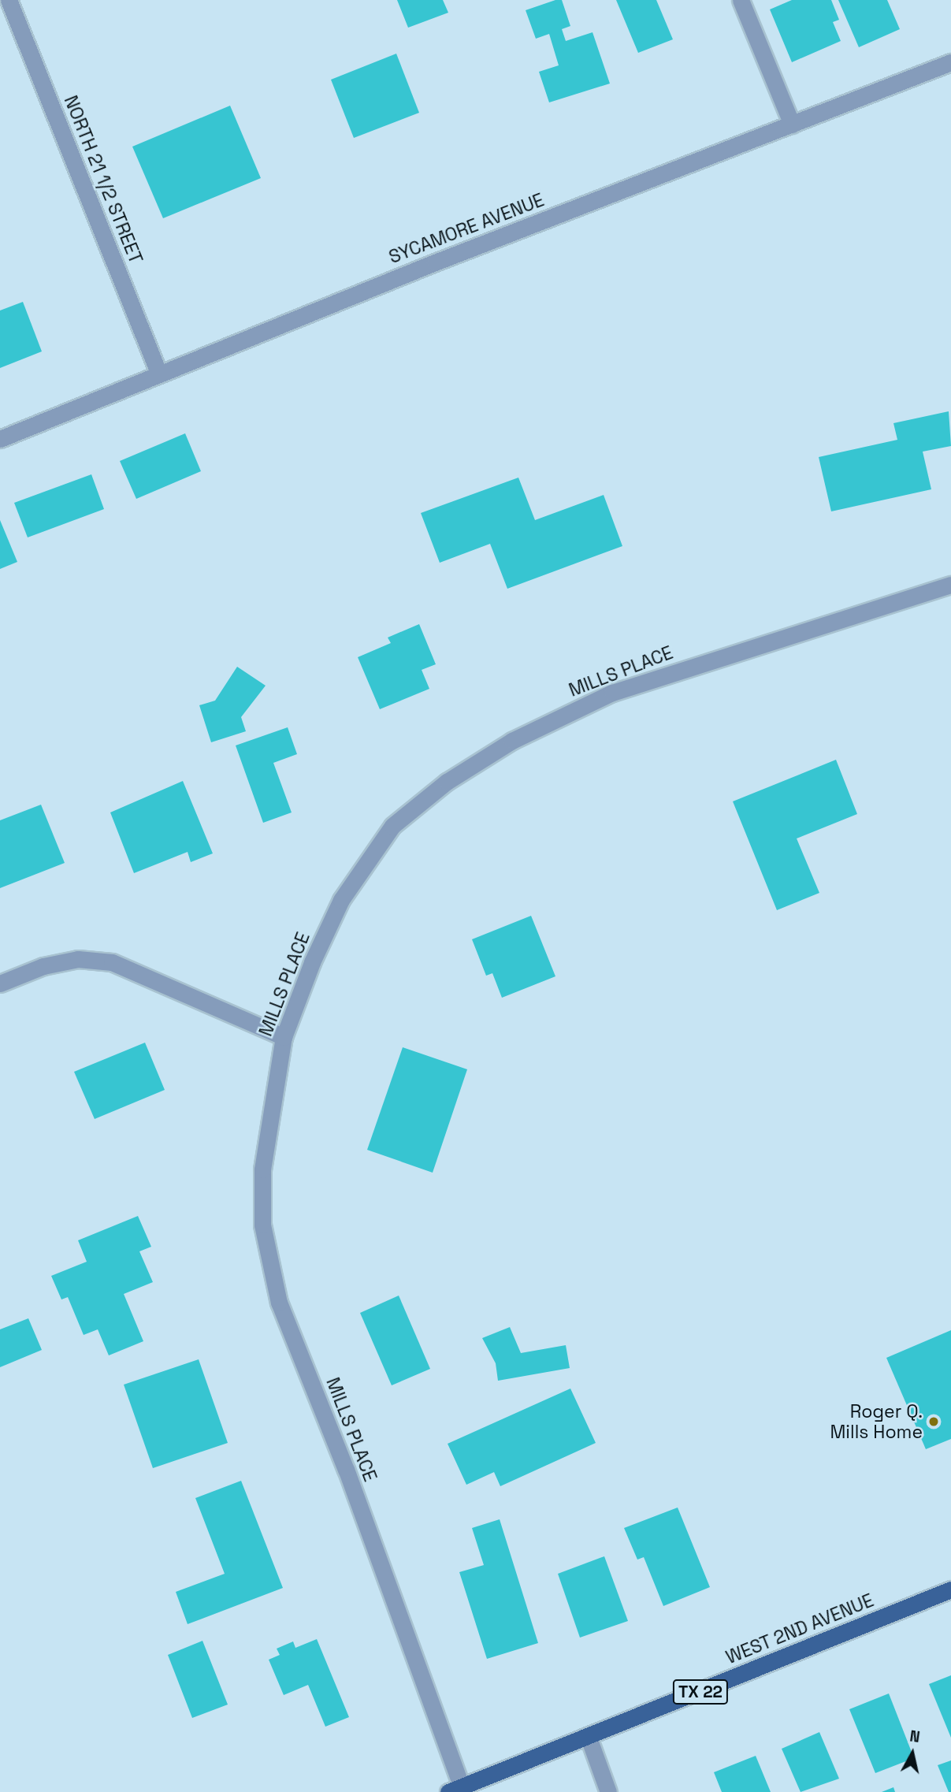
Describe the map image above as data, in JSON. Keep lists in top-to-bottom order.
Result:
{
  "streets": {
    "main road": ["WEST 2ND AVENUE", "TX 22"],
    "street": ["NORTH 21 1/2 STREET", "SYCAMORE AVENUE", "MILLS PLACE"]
  },
  "crossings": [
    ["NORTH 21 1/2 STREET", "SYCAMORE AVENUE"],
    ["MILLS PLACE", "WEST 2ND AVENUE"]
  ],
  "places": ["Roger Q. Mills Home"],
  "north": "top"
}
